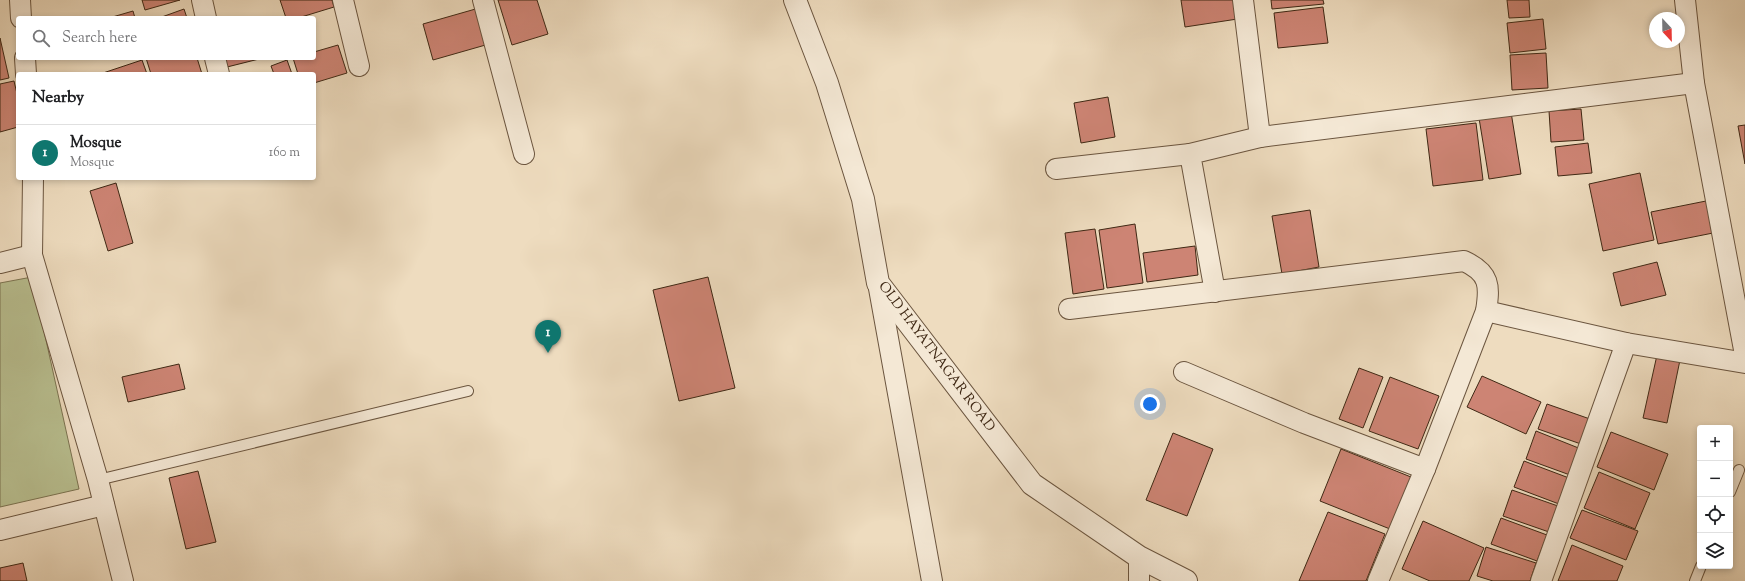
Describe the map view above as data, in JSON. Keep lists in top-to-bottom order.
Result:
{
  "streets": {
    "street": ["OLD HAYATNAGAR ROAD"]
  },
  "north": "bottom",
  "page": {
    "search": "Search here",
    "heading": "Nearby",
    "list": [
      {
        "mark": "1",
        "name": "Mosque",
        "note": "Mosque",
        "value": "160 m"
      }
    ],
    "pins": "1",
    "map_buttons": ["+", "−"]
  }
}
